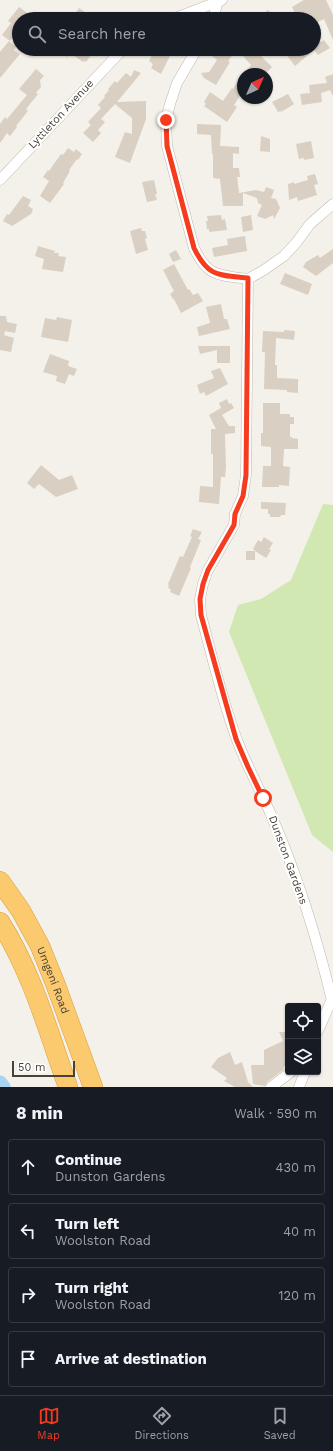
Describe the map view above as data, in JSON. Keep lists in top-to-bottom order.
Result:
{
  "streets": {
    "highway": ["Umgeni Road"],
    "street": ["Lyttleton Avenue", "Dunston Gardens"]
  },
  "scale_bar": "50 m",
  "north": "top right",
  "page": {
    "search": "Search here",
    "scale": "50 m",
    "heading": ["8 min", "Walk · 590 m"],
    "list": [
      ["Continue", "Dunston Gardens", "430 m"],
      ["Turn left", "Woolston Road", "40 m"],
      ["Turn right", "Woolston Road", "120 m"],
      "Arrive at destination"
    ],
    "nav": ["Map", "Directions", "Saved"]
  }
}
